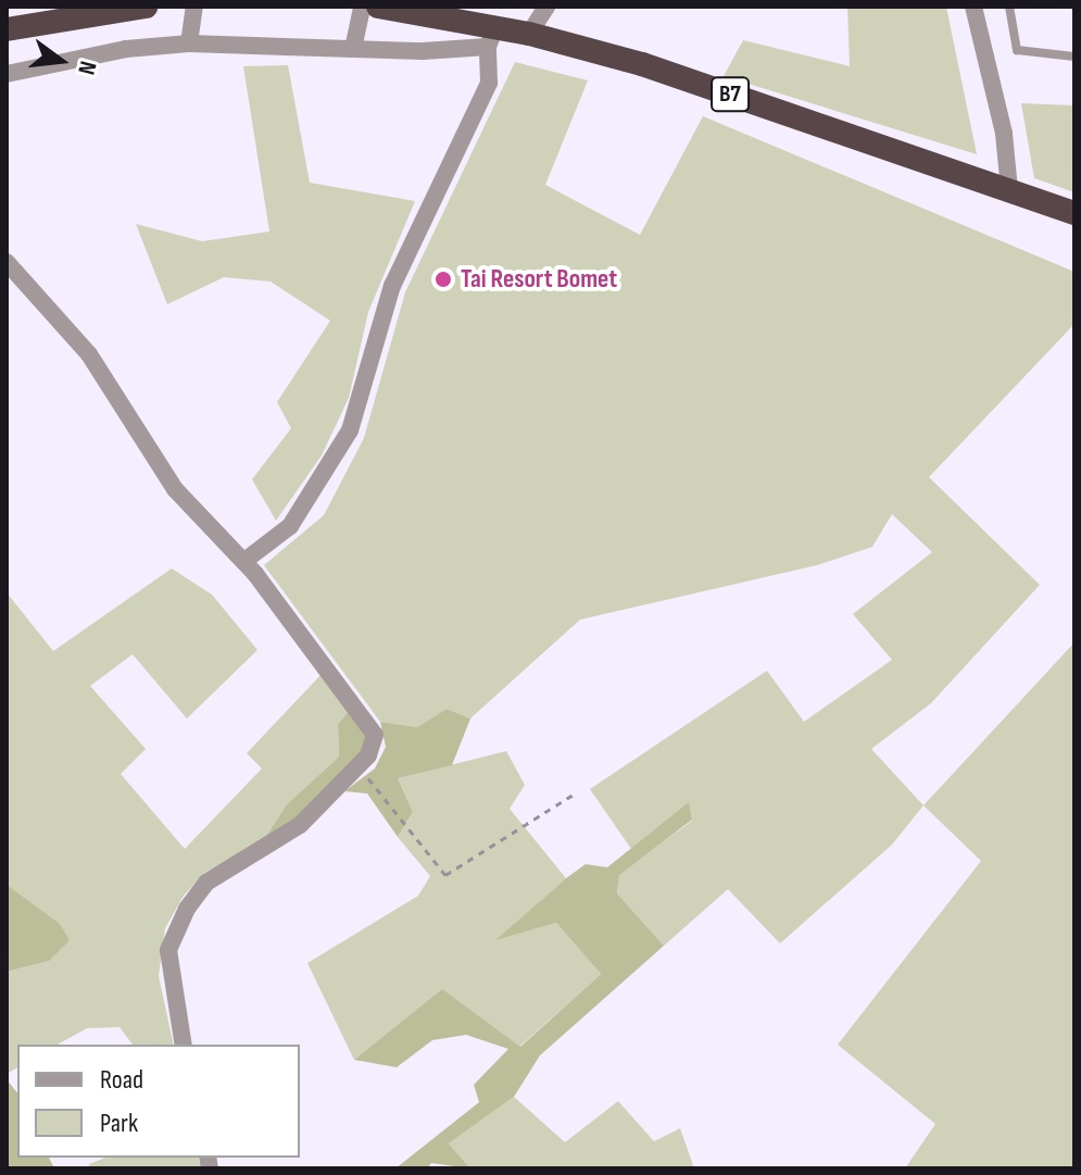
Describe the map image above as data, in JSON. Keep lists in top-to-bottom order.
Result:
{
  "streets": {
    "highway": ["B7"]
  },
  "places": ["Tai Resort Bomet"],
  "legend": ["Road", "Park"],
  "north": "right"
}
